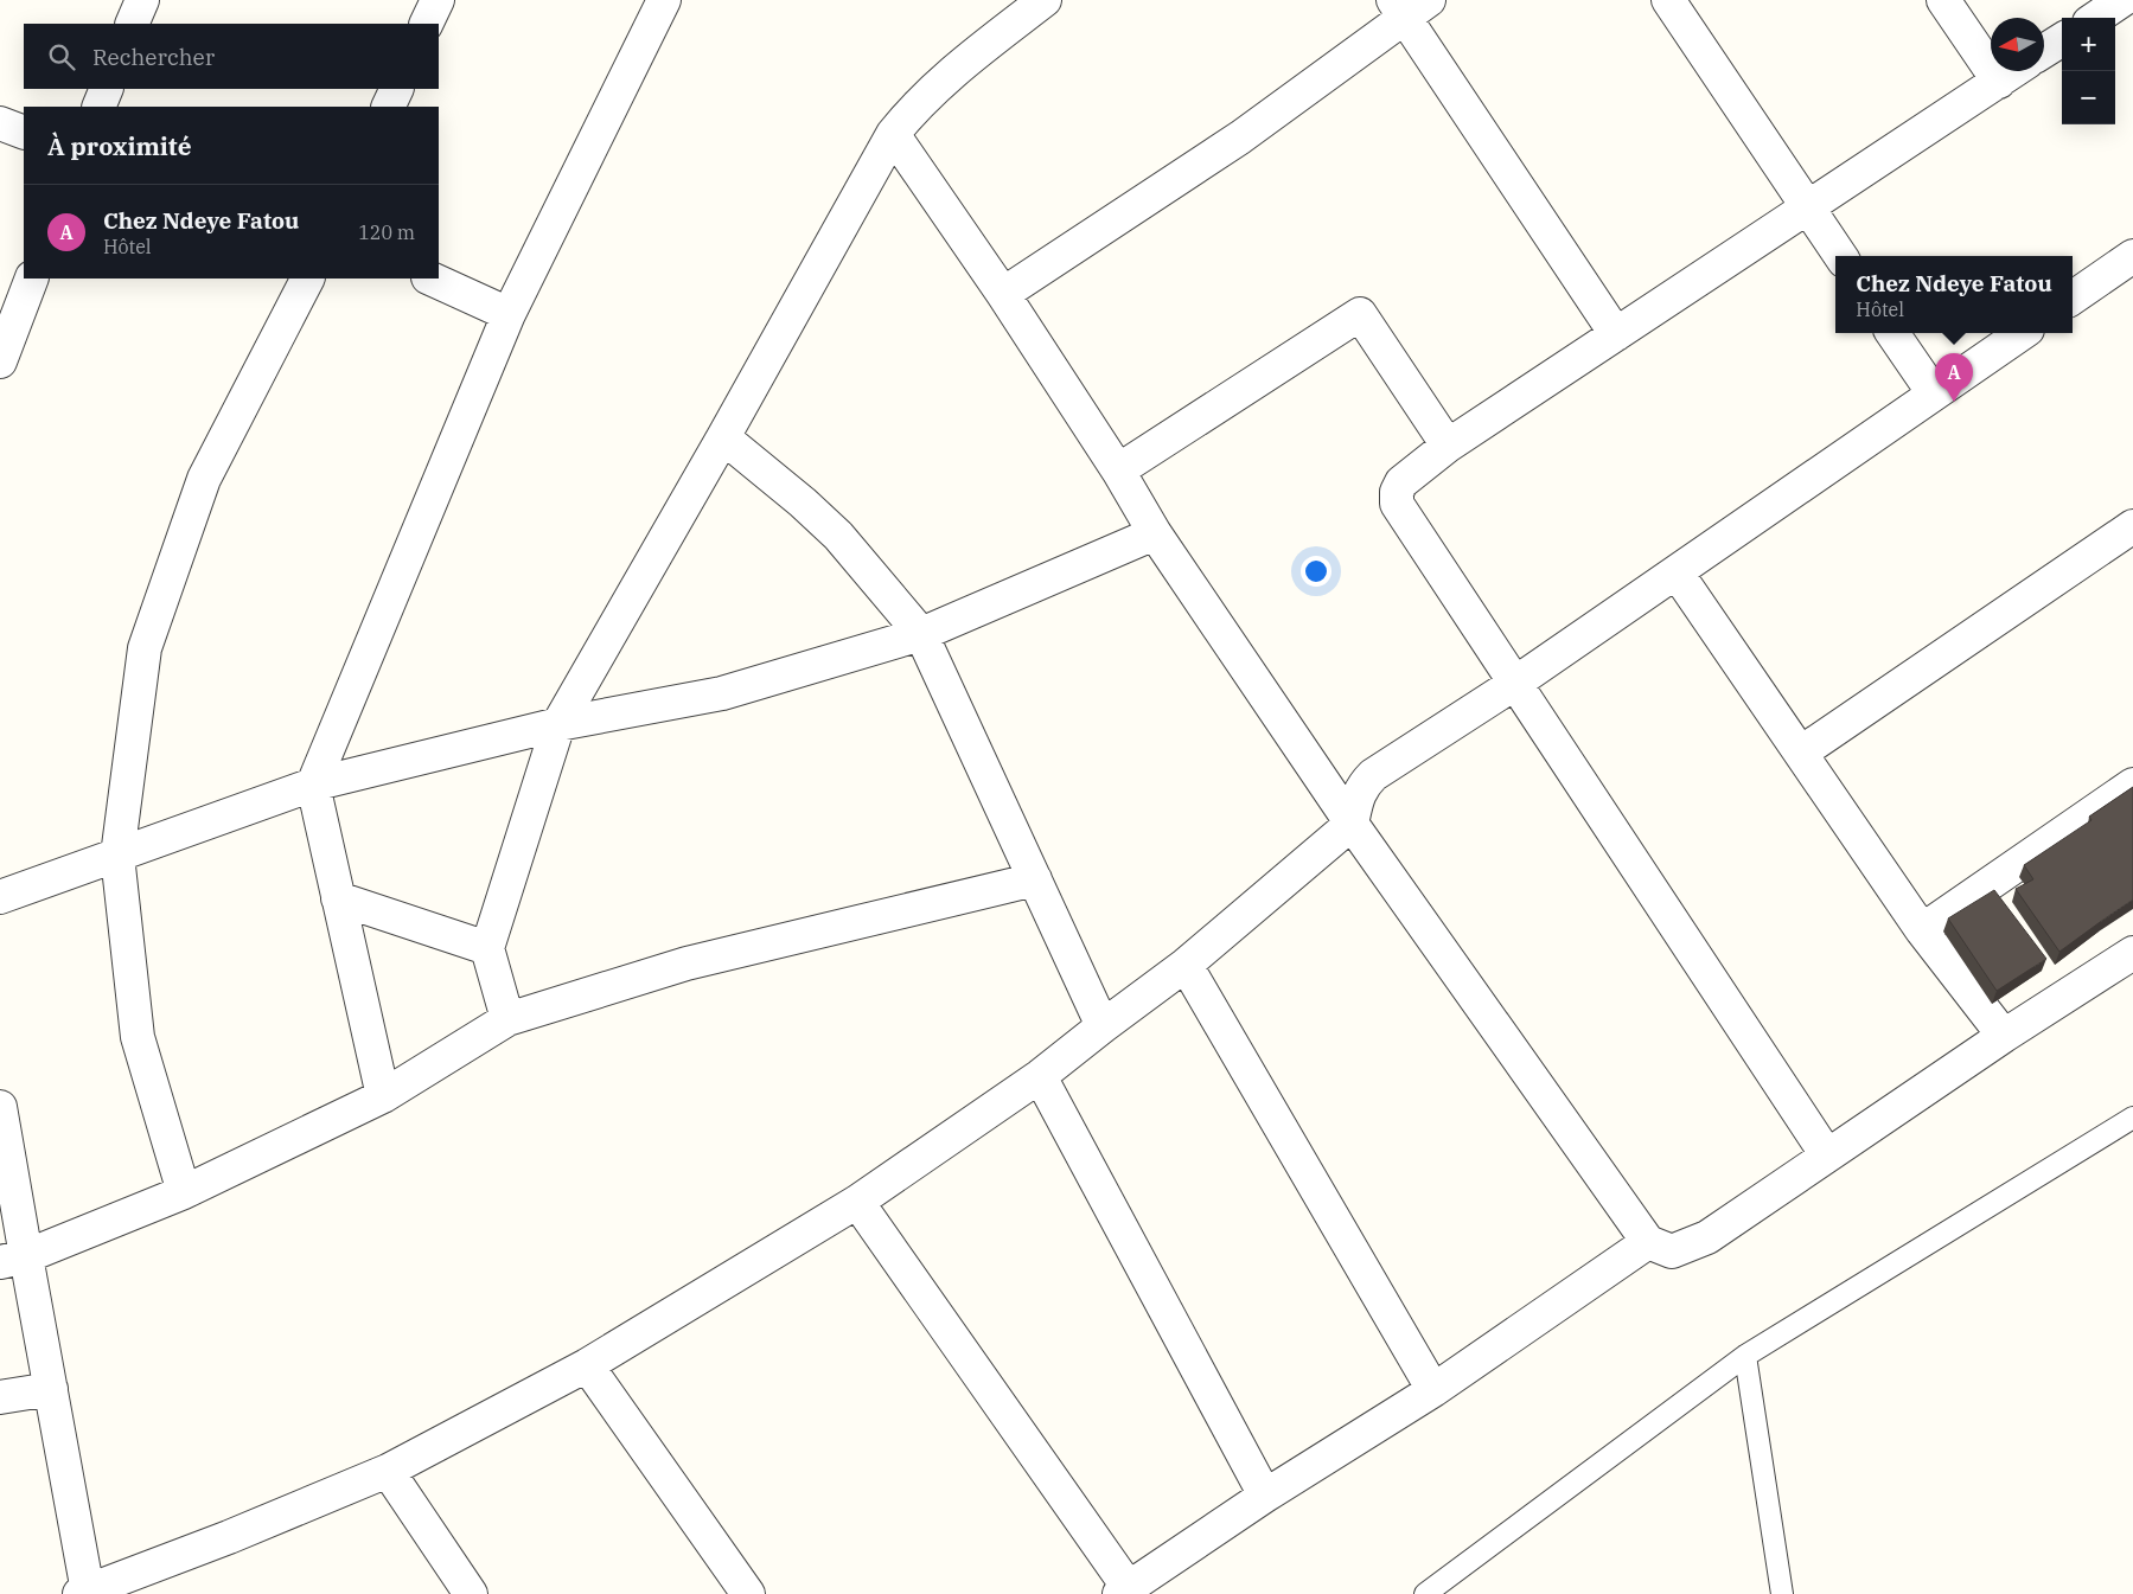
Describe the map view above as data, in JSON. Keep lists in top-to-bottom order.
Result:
{
  "north": "left",
  "page": {
    "map_buttons": ["+", "−"],
    "search": "Rechercher",
    "heading": "À proximité",
    "list": [
      {
        "mark": "A",
        "name": "Chez Ndeye Fatou",
        "note": "Hôtel",
        "value": "120 m"
      }
    ],
    "popup": ["Chez Ndeye Fatou", "Hôtel"],
    "pins": "A"
  }
}
